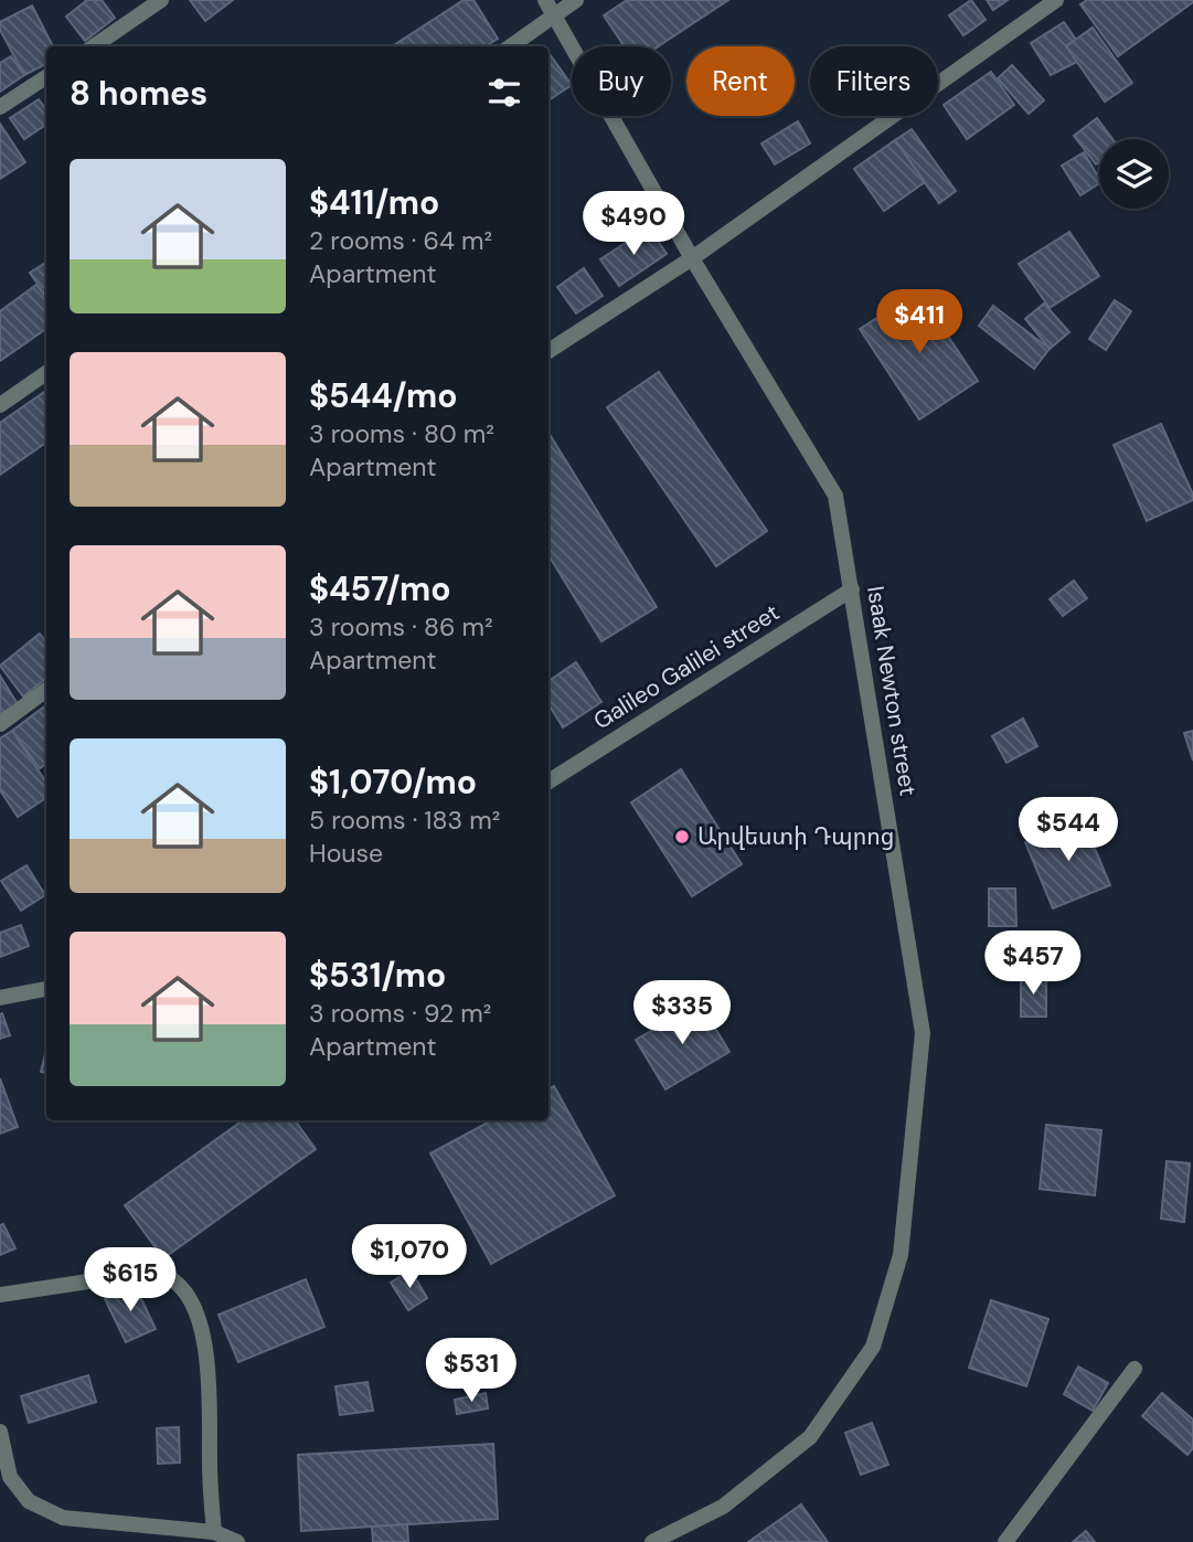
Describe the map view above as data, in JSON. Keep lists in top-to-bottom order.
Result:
{
  "streets": {
    "street": ["Galileo Galilei street", "Isaak Newton street"]
  },
  "crossings": [
    ["Galileo Galilei street", "Isaak Newton street"]
  ],
  "places": ["Արվեստի Դպրոց"],
  "page": {
    "chip": ["Buy", "Rent", "Filters"],
    "heading": "8 homes",
    "list": [
      {
        "name": "$411/mo",
        "note": "2 rooms · 64 m² · Apartment"
      },
      {
        "name": "$544/mo",
        "note": "3 rooms · 80 m² · Apartment"
      },
      {
        "name": "$457/mo",
        "note": "3 rooms · 86 m² · Apartment"
      },
      {
        "name": "$1,070/mo",
        "note": "5 rooms · 183 m² · House"
      },
      {
        "name": "$531/mo",
        "note": "3 rooms · 92 m² · Apartment"
      }
    ],
    "price": [
      "$490",
      "$411",
      "$544",
      "$457",
      "$335",
      "$1,070",
      "$615",
      "$531"
    ]
  }
}
